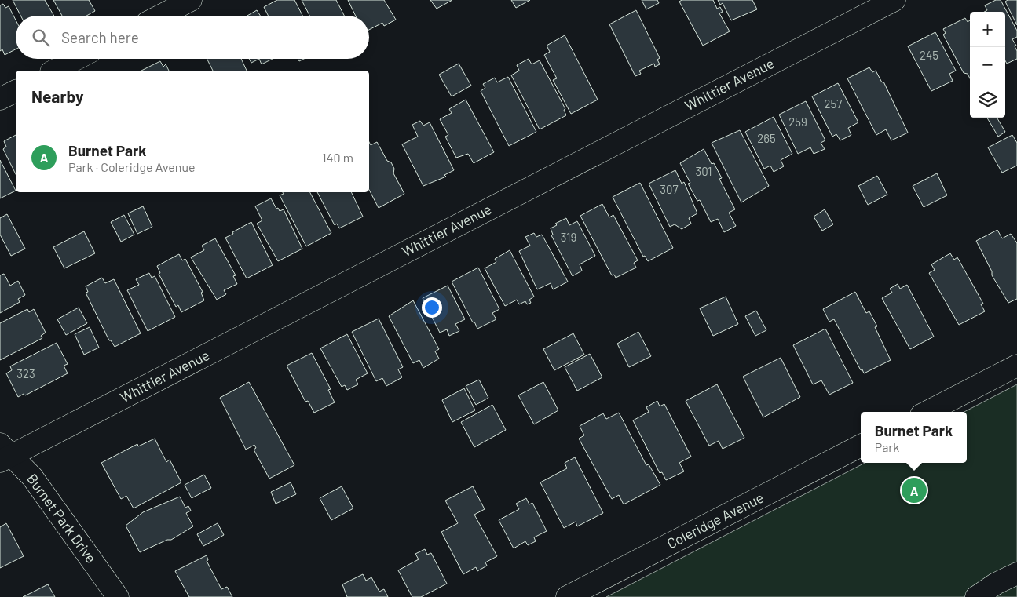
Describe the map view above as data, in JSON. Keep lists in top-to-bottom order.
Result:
{
  "streets": {
    "street": ["Whittier Avenue", "Burnet Park Drive", "Coleridge Avenue"]
  },
  "crossings": [
    ["Whittier Avenue", "Burnet Park Drive"]
  ],
  "house_numbers": [
    "245",
    "257",
    "259",
    "265",
    "301",
    "307",
    "319",
    "323"
  ],
  "page": {
    "map_buttons": ["+", "−"],
    "search": "Search here",
    "heading": "Nearby",
    "list": [
      {
        "mark": "A",
        "name": "Burnet Park",
        "note": "Park · Coleridge Avenue",
        "value": "140 m"
      }
    ],
    "popup": ["Burnet Park", "Park"],
    "pins": "A"
  }
}
